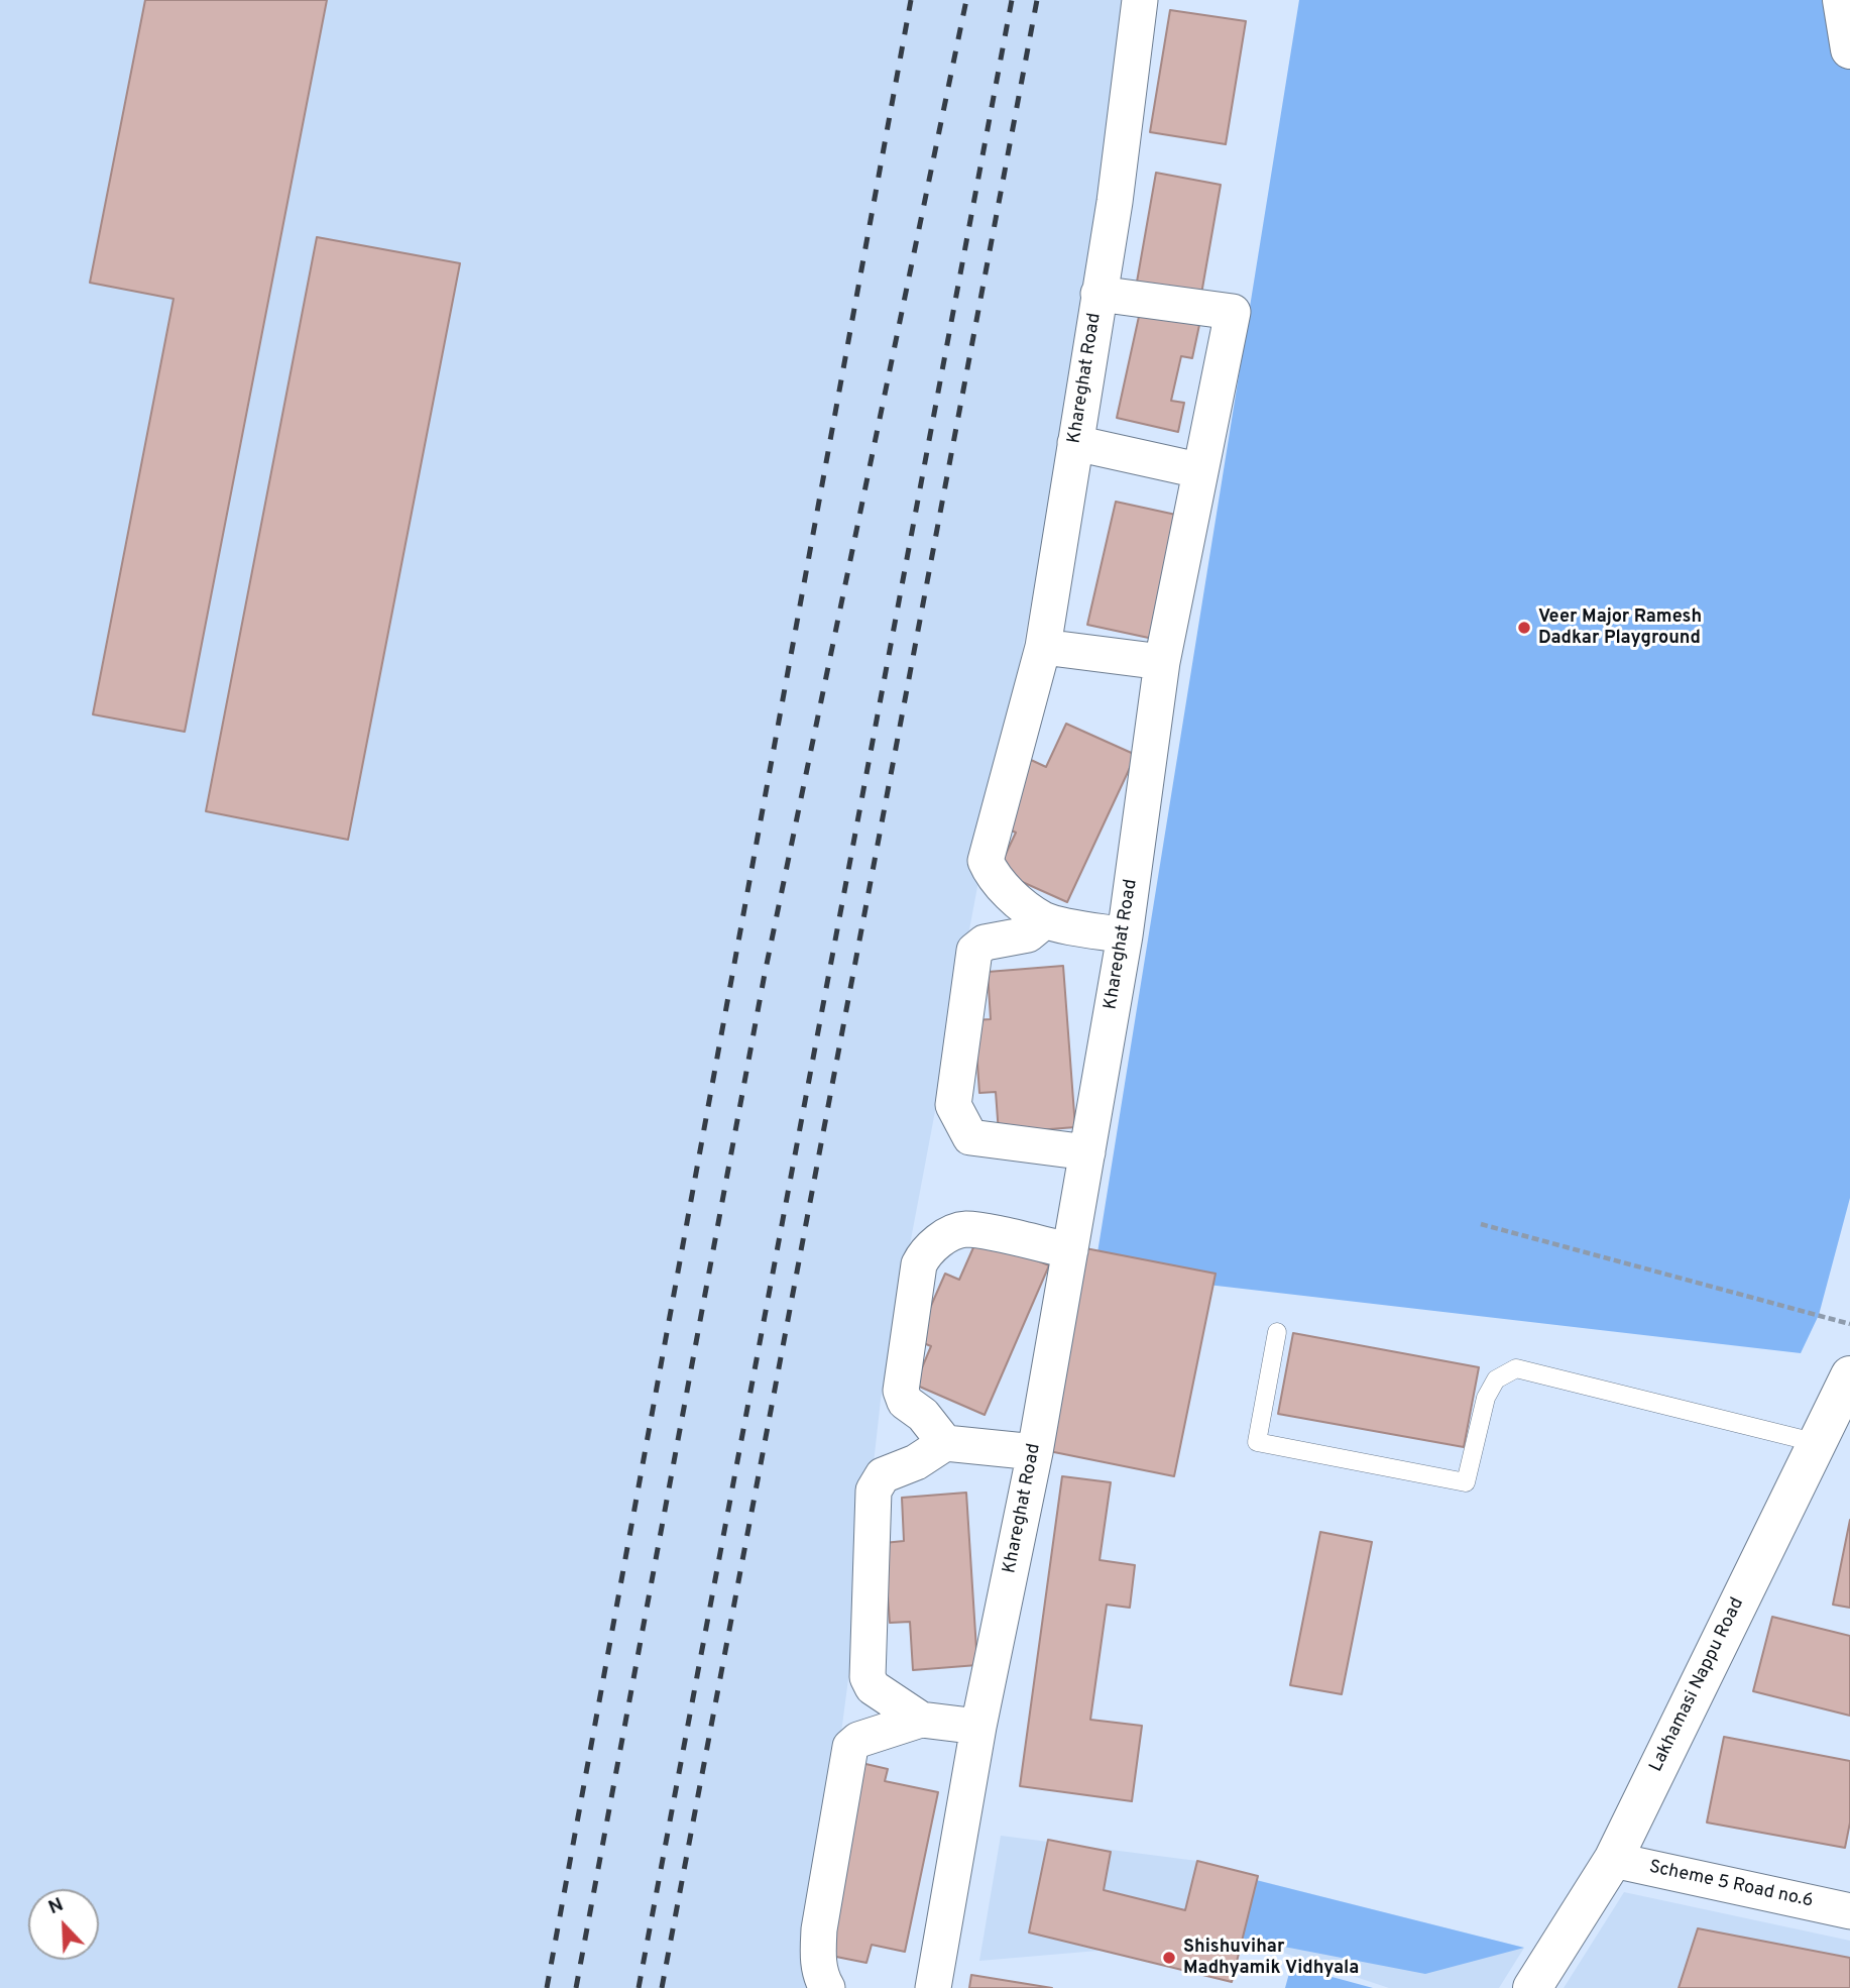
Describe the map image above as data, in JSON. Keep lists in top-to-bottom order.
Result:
{
  "streets": {
    "street": ["Khareghat Road", "Lakhamasi Nappu Road", "Scheme 5 Road no.6"]
  },
  "crossings": [
    ["Lakhamasi Nappu Road", "Scheme 5 Road no.6"]
  ],
  "places": ["Veer Major Ramesh Dadkar Playground", "Shishuvihar Madhyamik Vidhyala"],
  "north": "top left"
}
